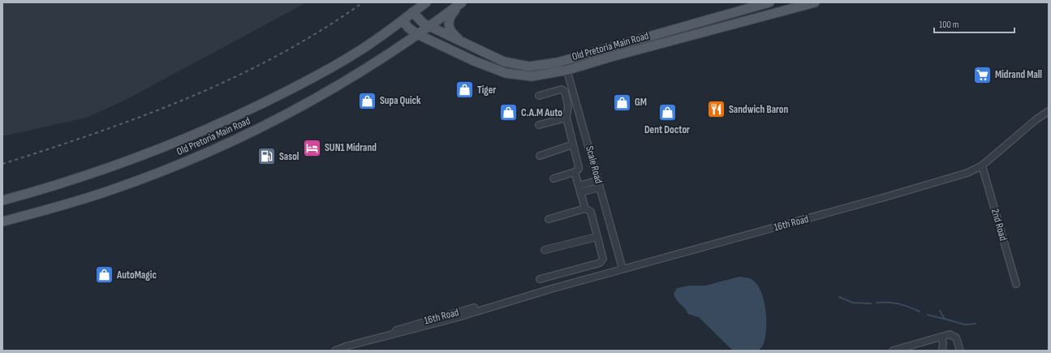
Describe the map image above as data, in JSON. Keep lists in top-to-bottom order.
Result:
{
  "streets": {
    "main road": ["Old Pretoria Main Road"],
    "street": ["Scale Road", "16th Road", "2nd Road"]
  },
  "crossings": [
    ["Old Pretoria Main Road", "Scale Road"],
    ["Scale Road", "16th Road"],
    ["16th Road", "2nd Road"]
  ],
  "places": {
    "supermarket": ["Midrand Mall"],
    "shop": [
      "Tiger",
      "Supa Quick",
      "GM",
      "Dent Doctor",
      "C.A.M Auto",
      "AutoMagic"
    ],
    "restaurant": ["Sandwich Baron"],
    "hotel": ["SUN1 Midrand"],
    "fuel station": ["Sasol"]
  },
  "scale_bar": "100 m"
}
